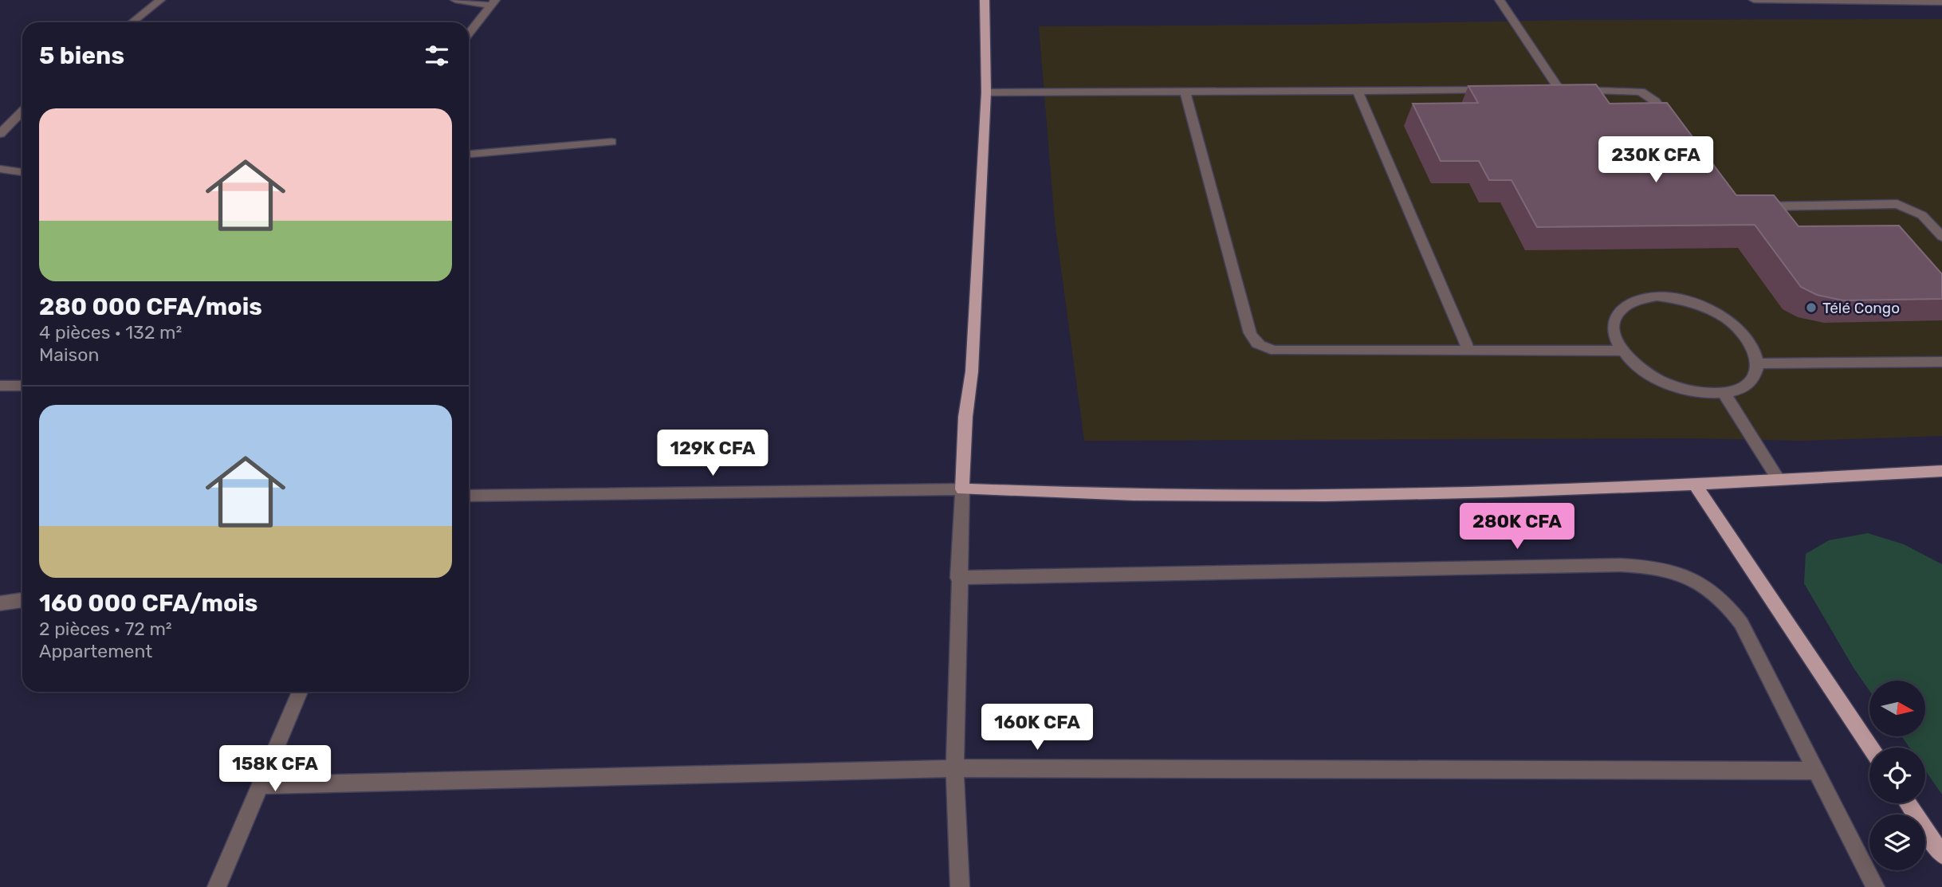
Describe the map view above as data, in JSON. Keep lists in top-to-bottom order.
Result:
{
  "places": ["Télé Congo"],
  "north": "right",
  "page": {
    "heading": "5 biens",
    "list": [
      {
        "name": "280 000 CFA/mois",
        "note": "4 pièces · 132 m² · Maison"
      },
      {
        "name": "160 000 CFA/mois",
        "note": "2 pièces · 72 m² · Appartement"
      }
    ],
    "price": [
      "230K CFA",
      "129K CFA",
      "280K CFA",
      "160K CFA",
      "158K CFA"
    ]
  }
}
